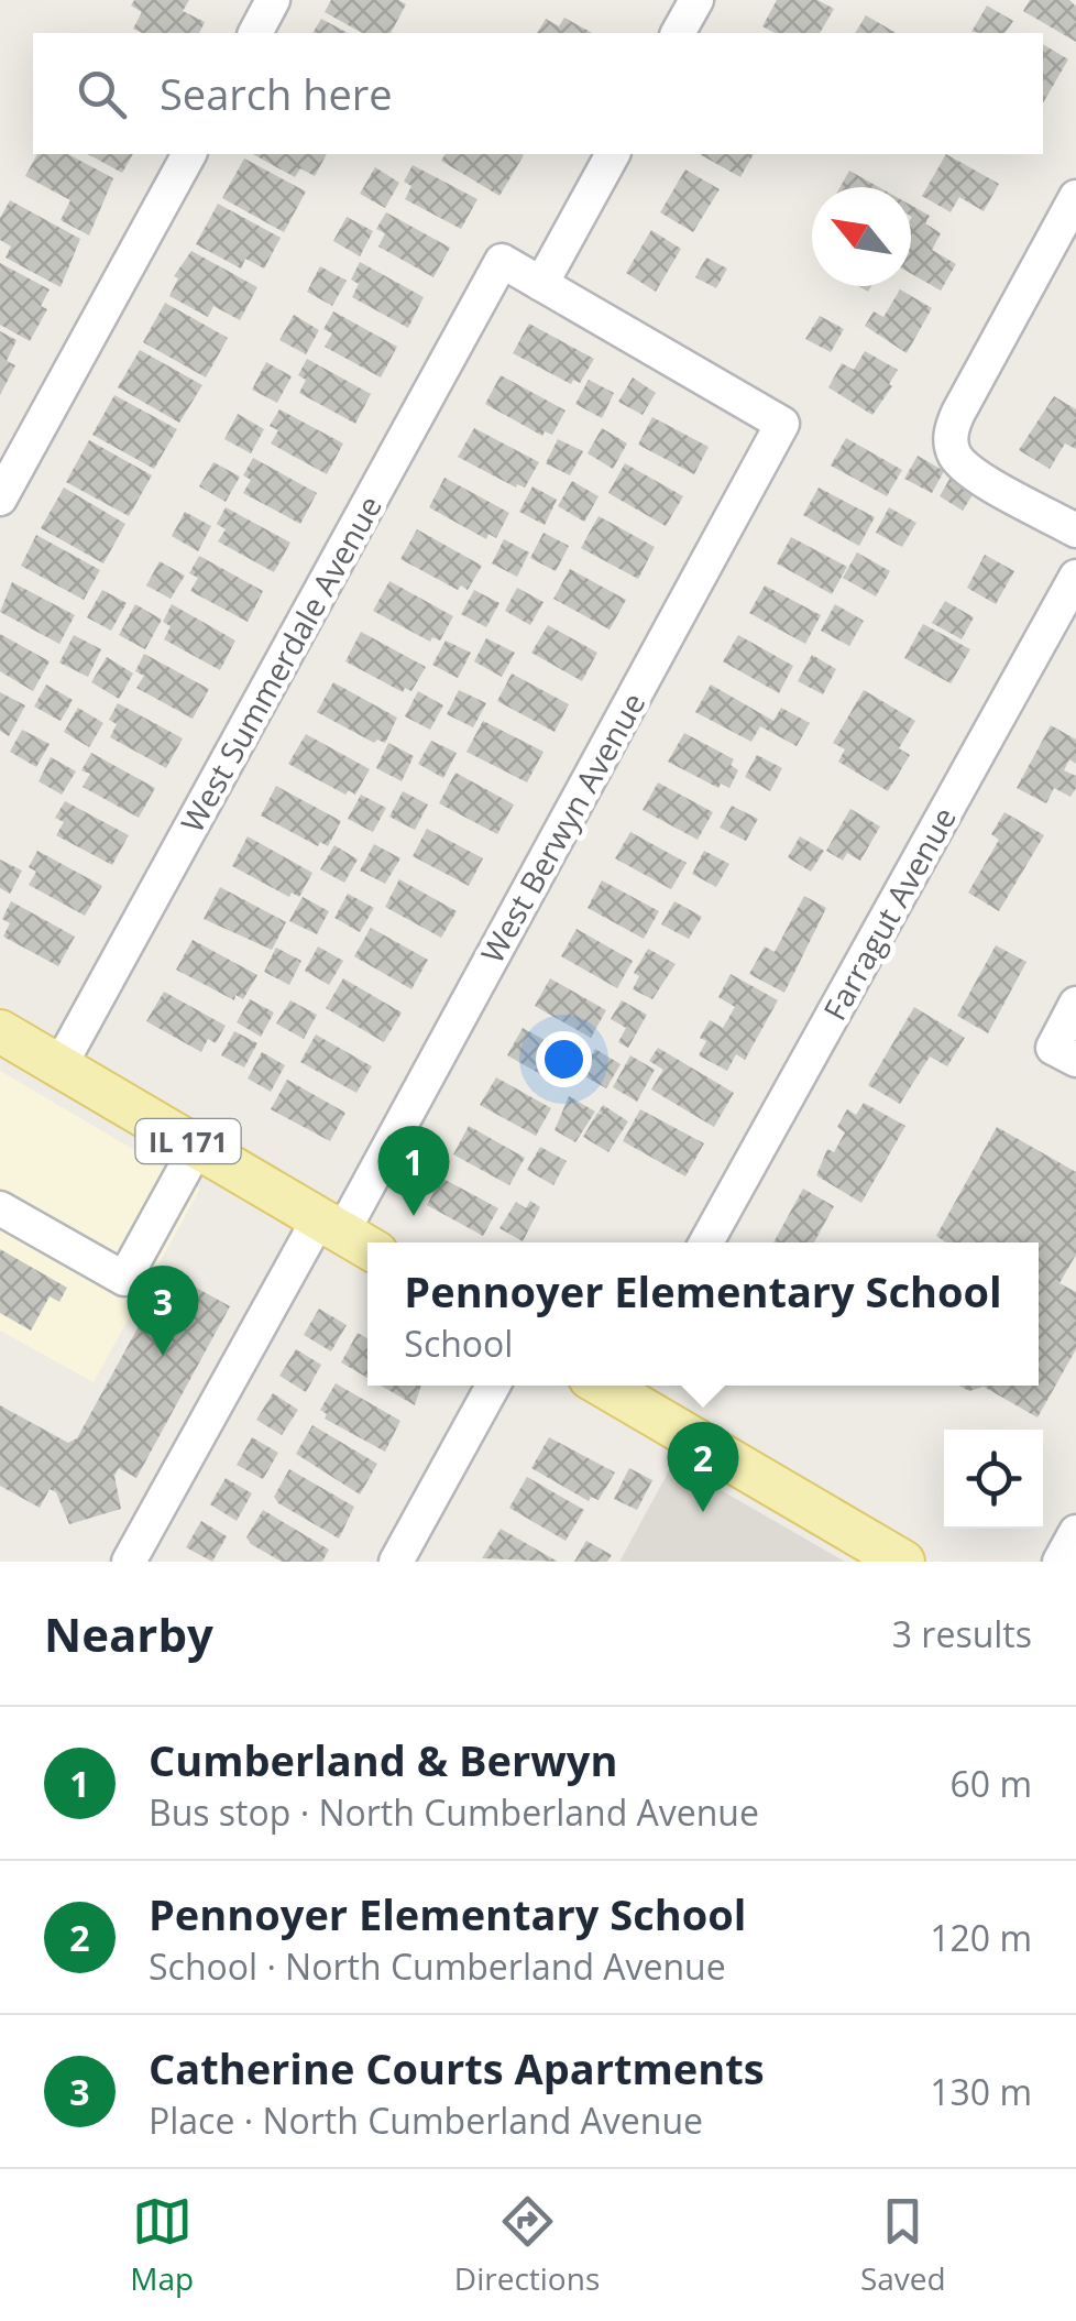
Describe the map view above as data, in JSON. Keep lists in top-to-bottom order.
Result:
{
  "streets": {
    "main road": ["IL 171"],
    "street": ["West Summerdale Avenue", "West Berwyn Avenue", "Farragut Avenue"]
  },
  "crossings": [
    ["West Summerdale Avenue", "West Berwyn Avenue"],
    ["West Summerdale Avenue", "IL 171"],
    ["West Berwyn Avenue", "IL 171"]
  ],
  "north": "top left",
  "page": {
    "search": "Search here",
    "pins": ["1", "3", "2"],
    "popup": ["Pennoyer Elementary School", "School"],
    "heading": ["Nearby", "3 results"],
    "list": [
      {
        "mark": "1",
        "name": "Cumberland & Berwyn",
        "note": "Bus stop · North Cumberland Avenue",
        "value": "60 m"
      },
      {
        "mark": "2",
        "name": "Pennoyer Elementary School",
        "note": "School · North Cumberland Avenue",
        "value": "120 m"
      },
      {
        "mark": "3",
        "name": "Catherine Courts Apartments",
        "note": "Place · North Cumberland Avenue",
        "value": "130 m"
      }
    ],
    "nav": ["Map", "Directions", "Saved"]
  }
}
